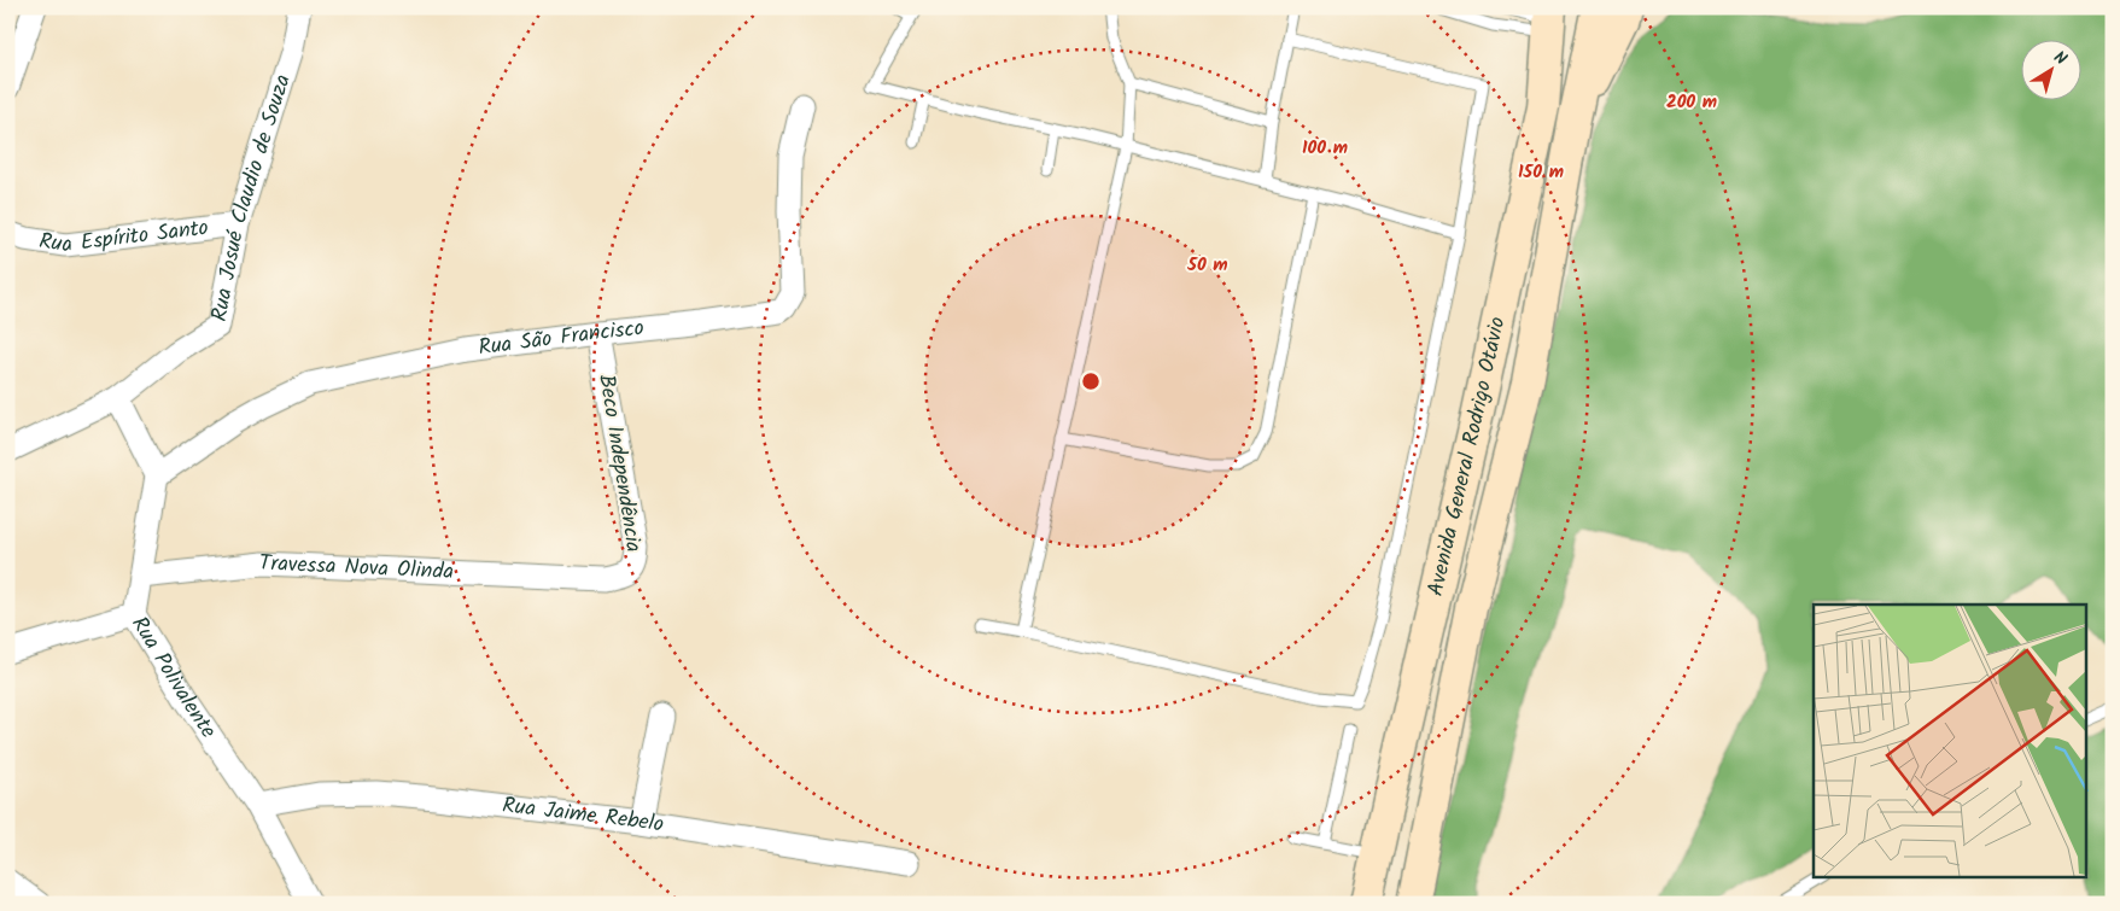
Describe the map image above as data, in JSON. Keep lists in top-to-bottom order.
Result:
{
  "streets": {
    "main road": ["Avenida General Rodrigo Otávio"],
    "street": [
      "Rua Josué Claudio de Souza",
      "Rua Espírito Santo",
      "Rua São Francisco",
      "Beco Independência",
      "Travessa Nova Olinda",
      "Rua Polivalente",
      "Rua Jaime Rebelo"
    ]
  },
  "crossings": [
    ["Rua Josué Claudio de Souza", "Rua Espírito Santo"],
    ["Rua São Francisco", "Beco Independência"],
    ["Rua São Francisco", "Rua Polivalente"],
    ["Beco Independência", "Travessa Nova Olinda"],
    ["Travessa Nova Olinda", "Rua Polivalente"],
    ["Rua Polivalente", "Rua Jaime Rebelo"]
  ],
  "north": "top right",
  "rings": [
    "200 m",
    "100 m",
    "150 m",
    "50 m"
  ]
}
